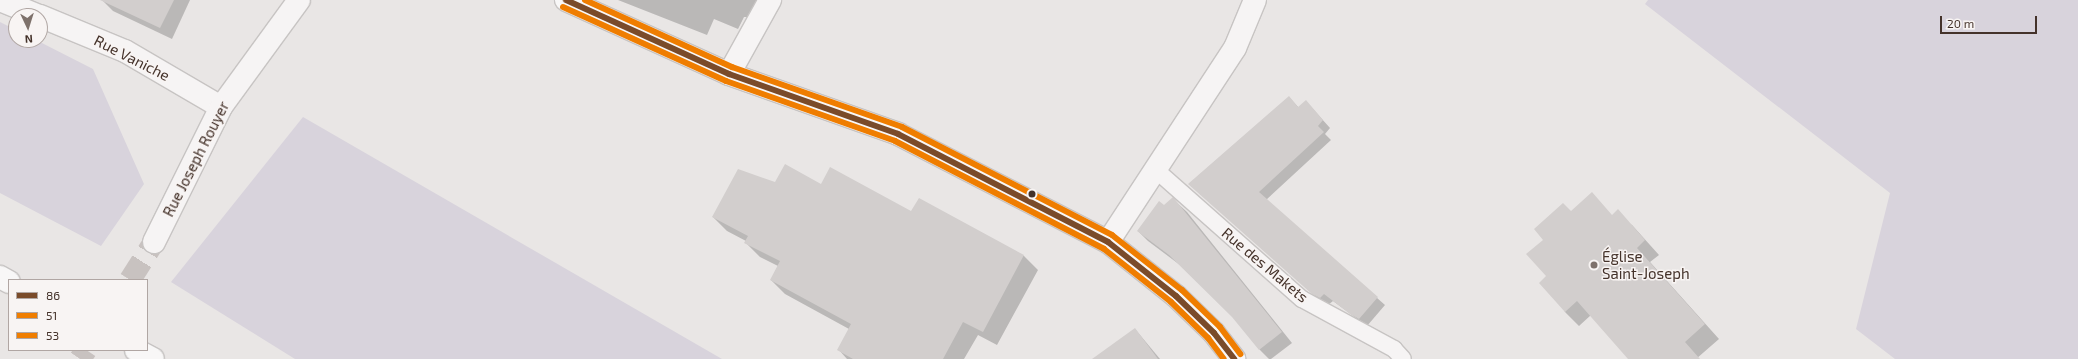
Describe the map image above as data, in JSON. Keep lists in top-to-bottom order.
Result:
{
  "streets": {
    "street": ["Rue Vaniche", "Rue Joseph Rouyer"],
    "lane": ["Rue des Makets"]
  },
  "crossings": [
    ["Rue Vaniche", "Rue Joseph Rouyer"]
  ],
  "places": ["Église Saint-Joseph"],
  "lines": ["transit line 86", "transit line 53", "transit line 51"],
  "legend": ["86", "51", "53"],
  "scale_bar": "20 m",
  "north": "bottom"
}
